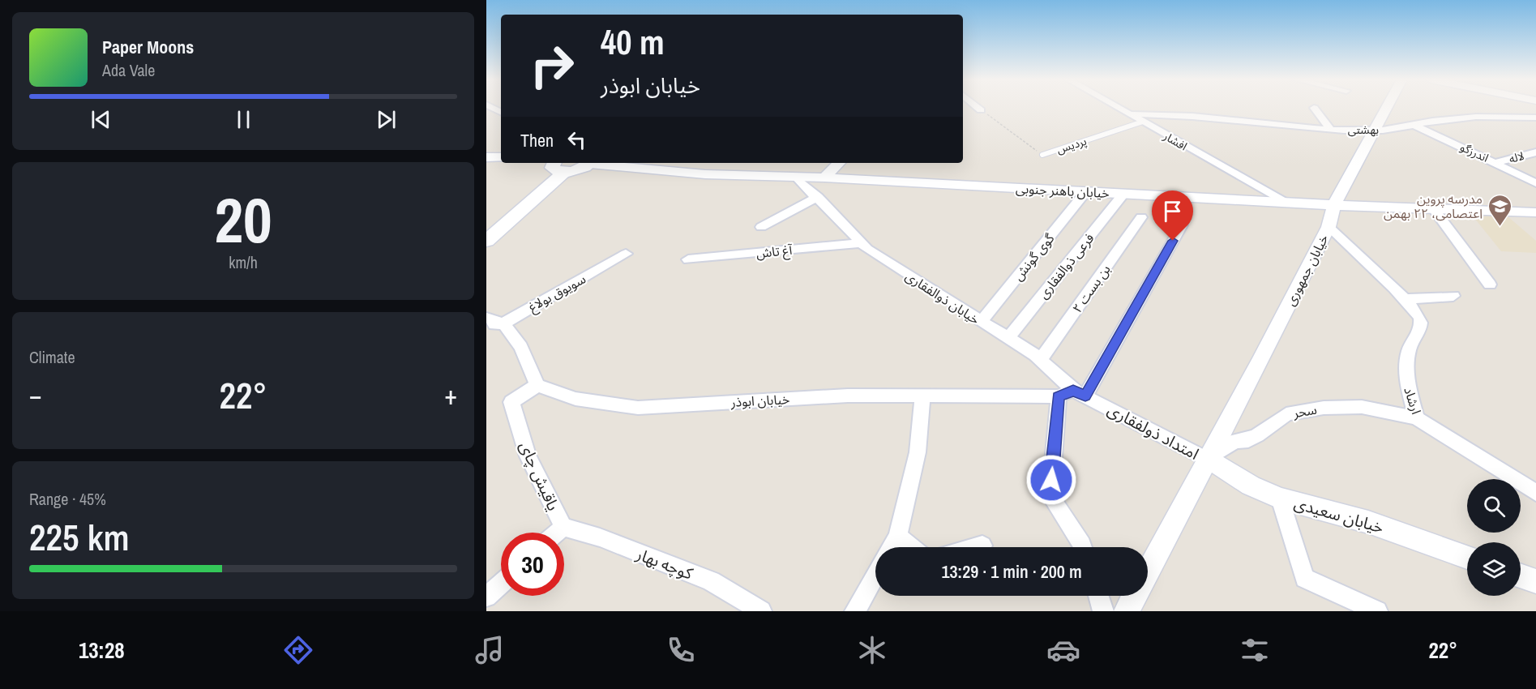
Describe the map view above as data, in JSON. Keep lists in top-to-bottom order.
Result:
{
  "streets": {
    "street": [
      "بهشتی",
      "افشار",
      "اندرزگو",
      "لاله",
      "خیابان باهنر جنوبی",
      "آغ تاش",
      "گوی گونش",
      "فرعی ذوالفقاری",
      "خیابان جمهوری",
      "بن بست ۲",
      "سویوق بولاغ",
      "خیابان ذوالفقاری",
      "خیابان ابوذر",
      "ارشاد",
      "سحر",
      "امتداد ذولفقاری",
      "یاقیش چای",
      "خیابان سعیدی",
      "کوچه بهار"
    ],
    "lane": ["پردیس"]
  },
  "crossings": [
    ["بهشتی", "افشار"],
    ["بهشتی", "اندرزگو"],
    ["بهشتی", "خیابان جمهوری"],
    ["افشار", "پردیس"],
    ["افشار", "خیابان باهنر جنوبی"],
    ["اندرزگو", "لاله"],
    ["خیابان باهنر جنوبی", "گوی گونش"],
    ["خیابان باهنر جنوبی", "فرعی ذوالفقاری"],
    ["خیابان باهنر جنوبی", "خیابان جمهوری"],
    ["خیابان باهنر جنوبی", "خیابان ذوالفقاری"],
    ["آغ تاش", "خیابان ذوالفقاری"],
    ["گوی گونش", "خیابان ذوالفقاری"],
    ["فرعی ذوالفقاری", "خیابان ذوالفقاری"],
    ["خیابان جمهوری", "ارشاد"],
    ["خیابان جمهوری", "سحر"],
    ["خیابان جمهوری", "امتداد ذولفقاری"],
    ["خیابان جمهوری", "خیابان سعیدی"],
    ["بن بست ۲", "خیابان ذوالفقاری"],
    ["خیابان ذوالفقاری", "خیابان ابوذر"],
    ["خیابان ذوالفقاری", "امتداد ذولفقاری"],
    ["خیابان ابوذر", "امتداد ذولفقاری"],
    ["خیابان ابوذر", "یاقیش چای"],
    ["ارشاد", "سحر"],
    ["سحر", "امتداد ذولفقاری"],
    ["سحر", "خیابان سعیدی"],
    ["امتداد ذولفقاری", "خیابان سعیدی"],
    ["یاقیش چای", "کوچه بهار"]
  ],
  "places": {
    "school or university": ["مدرسه پروین اعتصامی، ۲۲ بهمن"]
  },
  "page": {
    "turn": ["40 m", "خیابان ابوذر"],
    "song": ["Paper Moons", "Ada Vale"],
    "then": "Then",
    "tile": [
      ["20", "km/h"],
      "Climate",
      ["Range · 45%", "225 km"]
    ],
    "heat": ["−", "22°", "+"],
    "limit": "30",
    "trip": "13:29 · 1 min · 200 m",
    "tabs": ["13:28", "22°"]
  }
}
